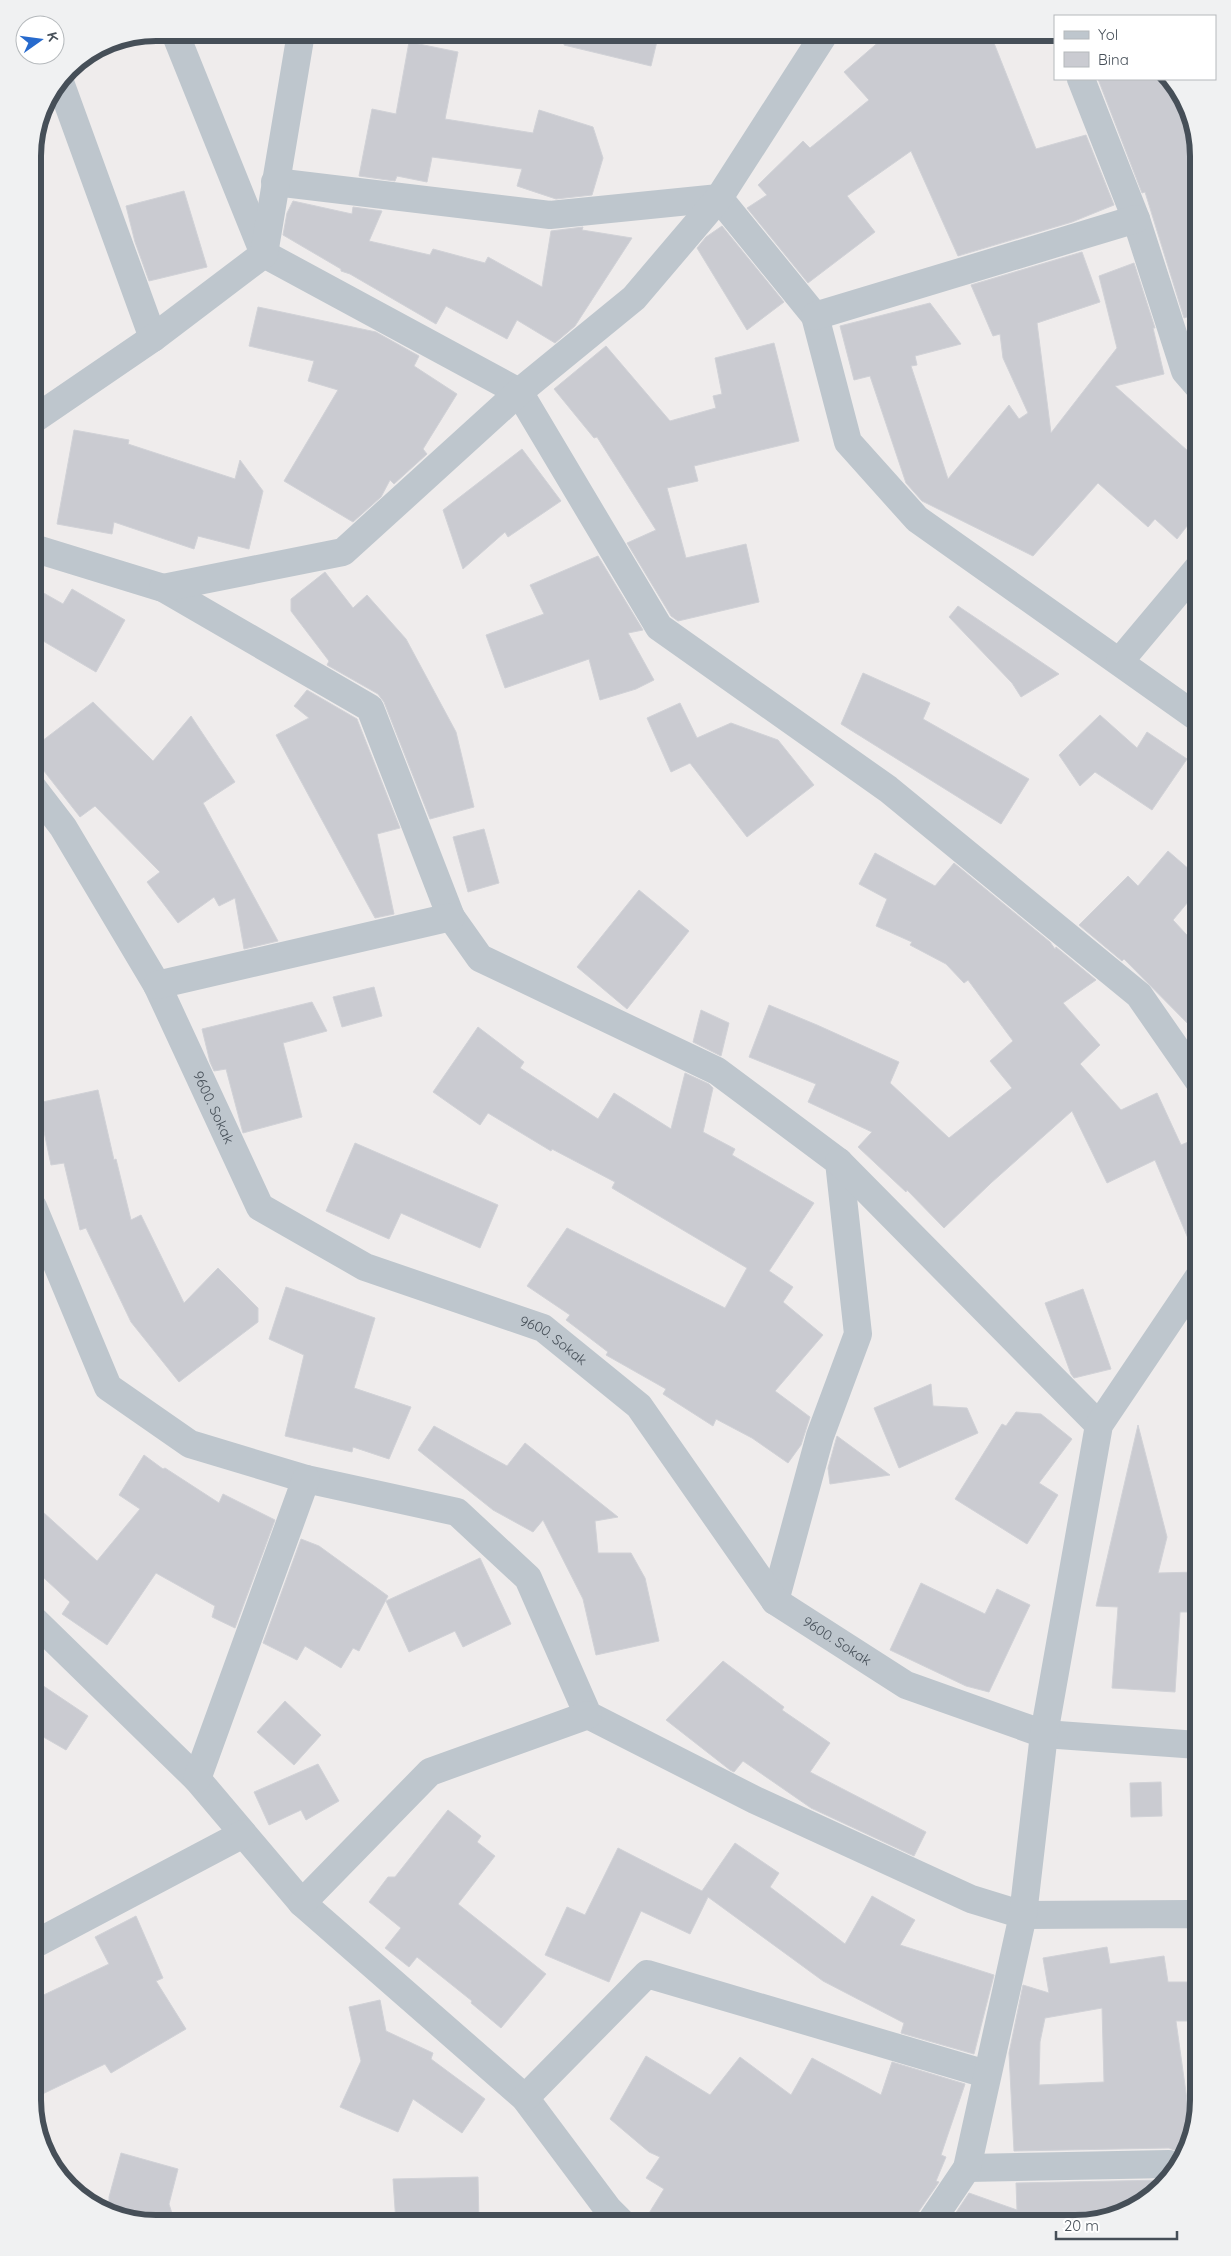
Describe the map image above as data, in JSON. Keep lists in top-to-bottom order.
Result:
{
  "streets": {
    "street": ["9600. Sokak"]
  },
  "legend": ["Yol", "Bina"],
  "scale_bar": "20 m",
  "north": "right"
}
